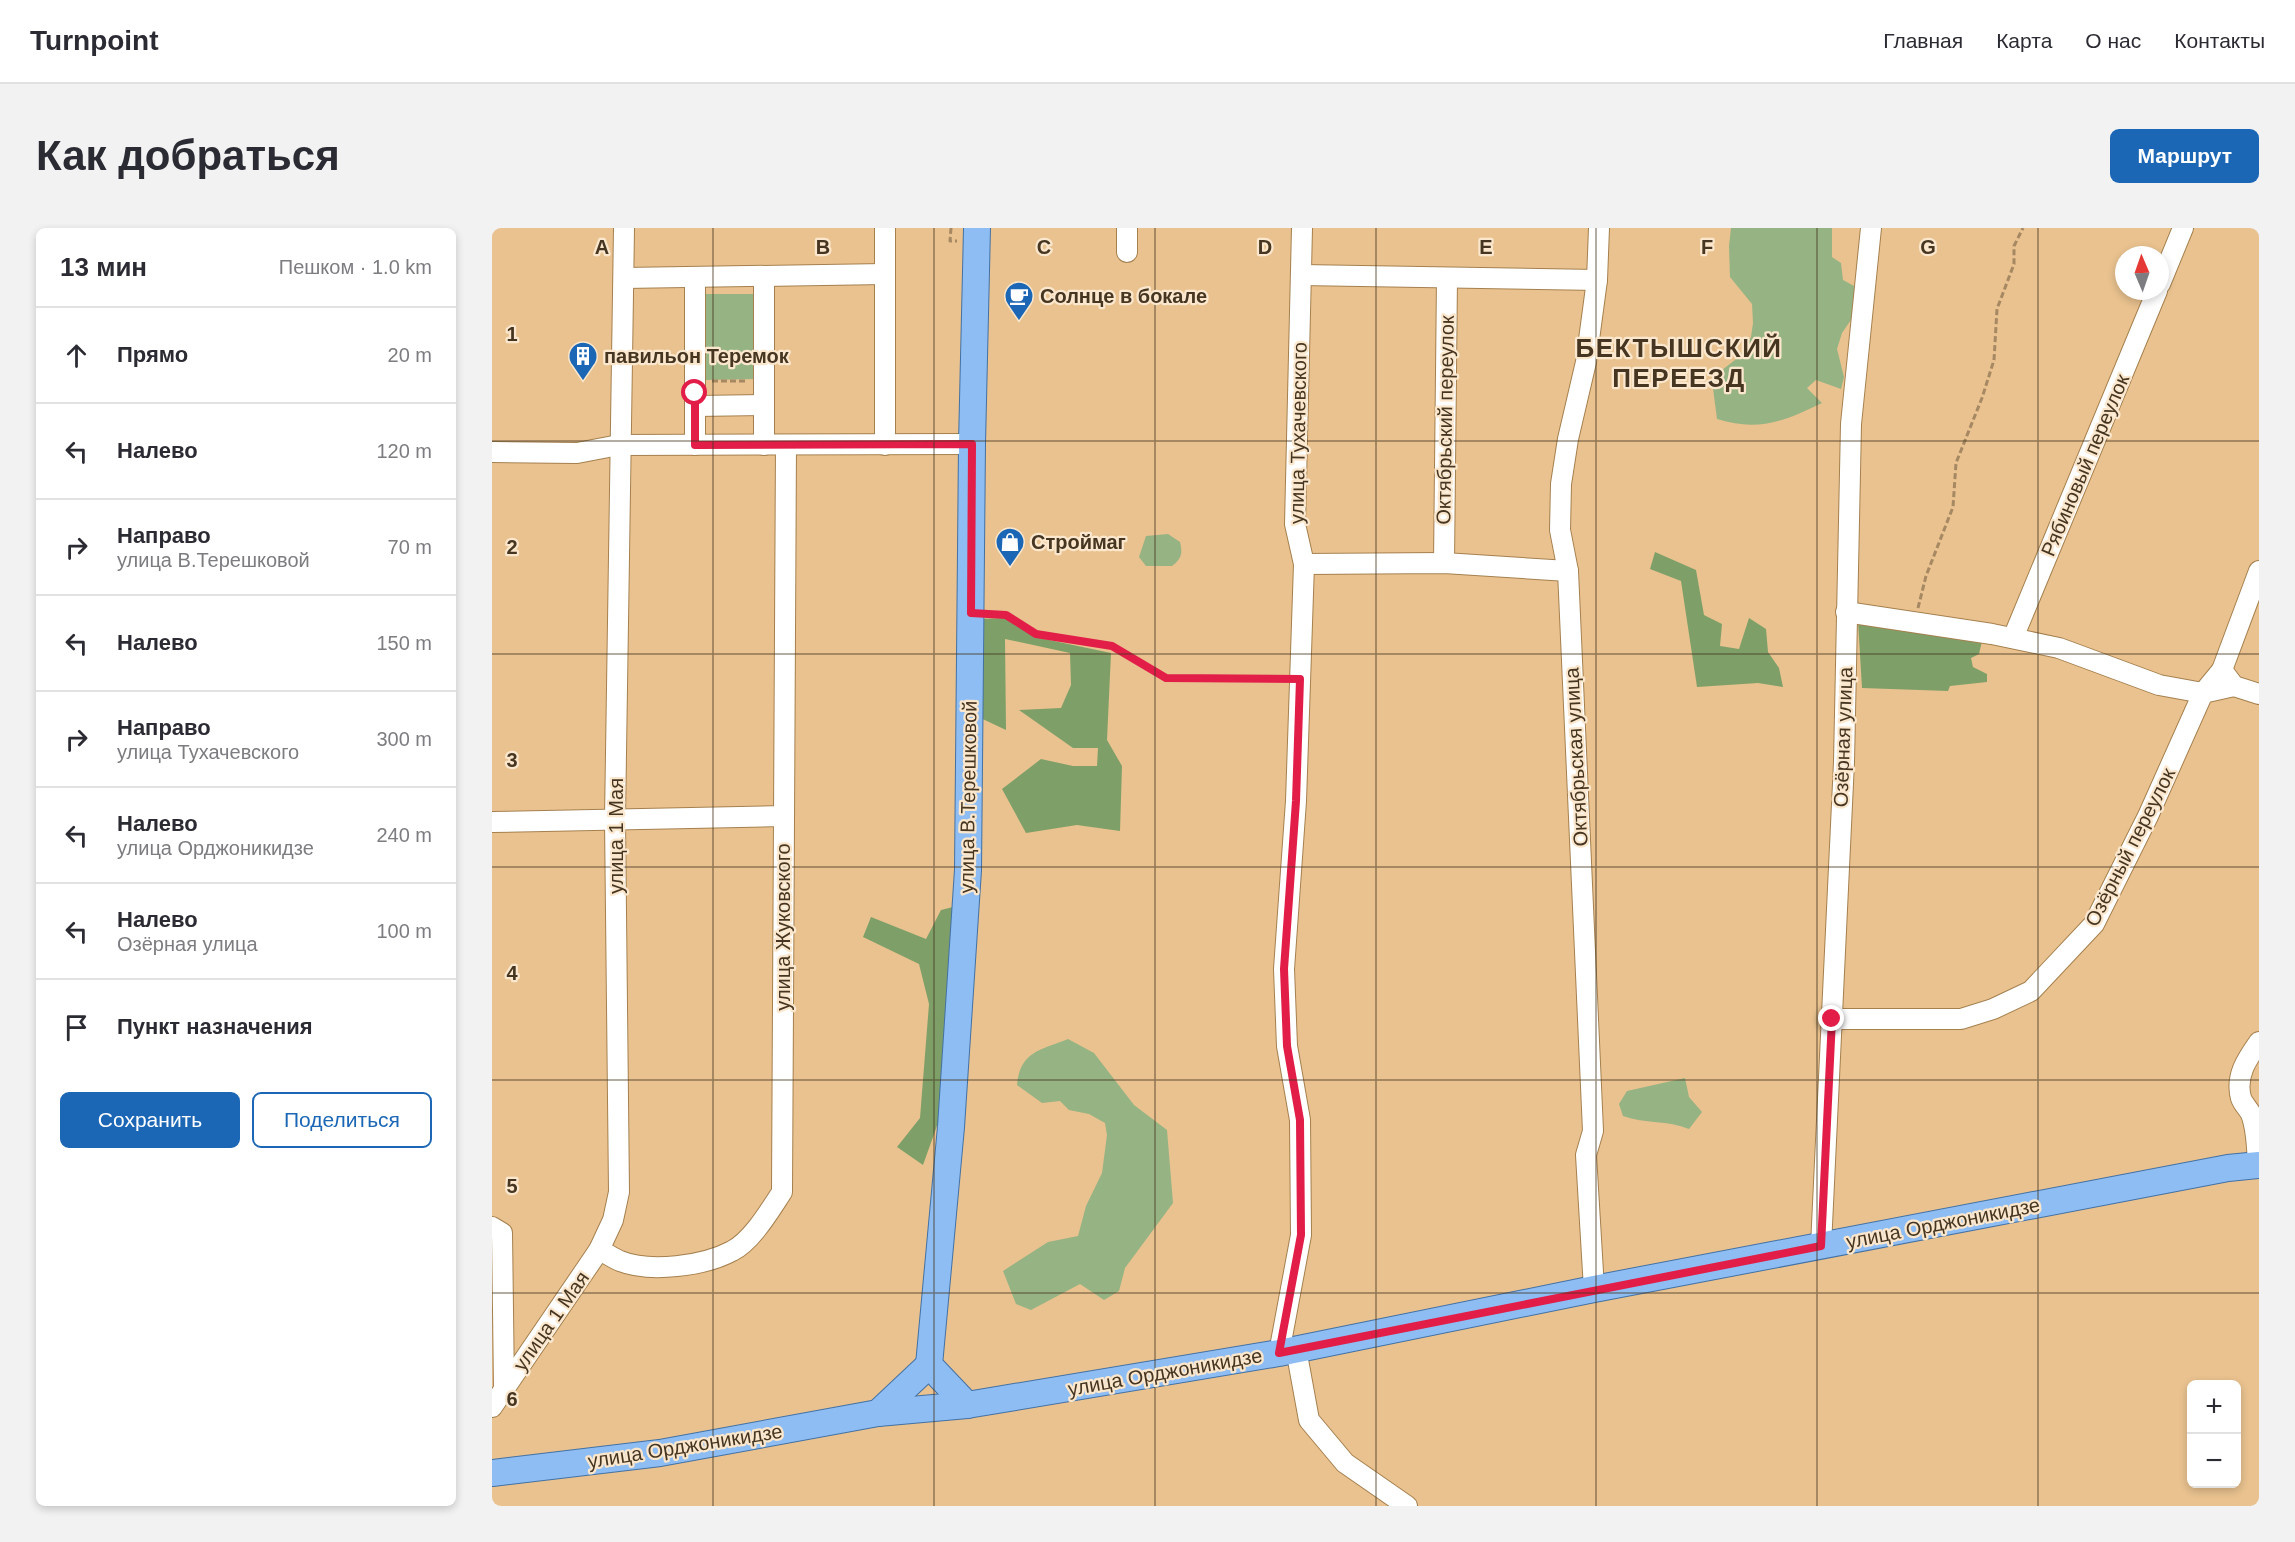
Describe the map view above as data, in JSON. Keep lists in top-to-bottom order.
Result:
{
  "streets": {
    "main road": ["улица В.Терешковой", "улица Орджоникидзе"],
    "street": [
      "Октябрьский переулок",
      "улица Тухачевского",
      "Рябиновый переулок",
      "Озёрная улица",
      "Октябрьская улица",
      "улица 1 Мая",
      "Озёрный переулок",
      "улица Жуковского"
    ]
  },
  "crossings": [
    ["улица Тухачевского", "улица Орджоникидзе"],
    ["Озёрная улица", "Озёрный переулок"],
    ["Озёрная улица", "улица Орджоникидзе"],
    ["Октябрьская улица", "улица Орджоникидзе"],
    ["улица 1 Мая", "улица Жуковского"]
  ],
  "districts": ["БЕКТЫШСКИЙ ПЕРЕЕЗД"],
  "places": {
    "cafe": ["Солнце в бокале"],
    "building": ["павильон Теремок"],
    "shop": ["Строймаг"]
  },
  "north": "top",
  "page": {
    "header": "Turnpoint",
    "nav": [
      "Главная",
      "Карта",
      "О нас",
      "Контакты"
    ],
    "buttons": [
      "Маршрут",
      ["Сохранить", "Поделиться"]
    ],
    "title": "Как добраться",
    "heading": ["13 мин", "Пешком · 1.0 km"],
    "list": [
      ["Прямо", "20 m"],
      ["Налево", "120 m"],
      ["Направо", "улица В.Терешковой", "70 m"],
      ["Налево", "150 m"],
      ["Направо", "улица Тухачевского", "300 m"],
      ["Налево", "улица Орджоникидзе", "240 m"],
      ["Налево", "Озёрная улица", "100 m"],
      "Пункт назначения"
    ],
    "map_buttons": ["+", "−"]
  },
  "grid": {
    "columns": [
      "A",
      "B",
      "C",
      "D",
      "E",
      "F",
      "G"
    ],
    "rows": [
      "1",
      "2",
      "3",
      "4",
      "5",
      "6"
    ]
  }
}
